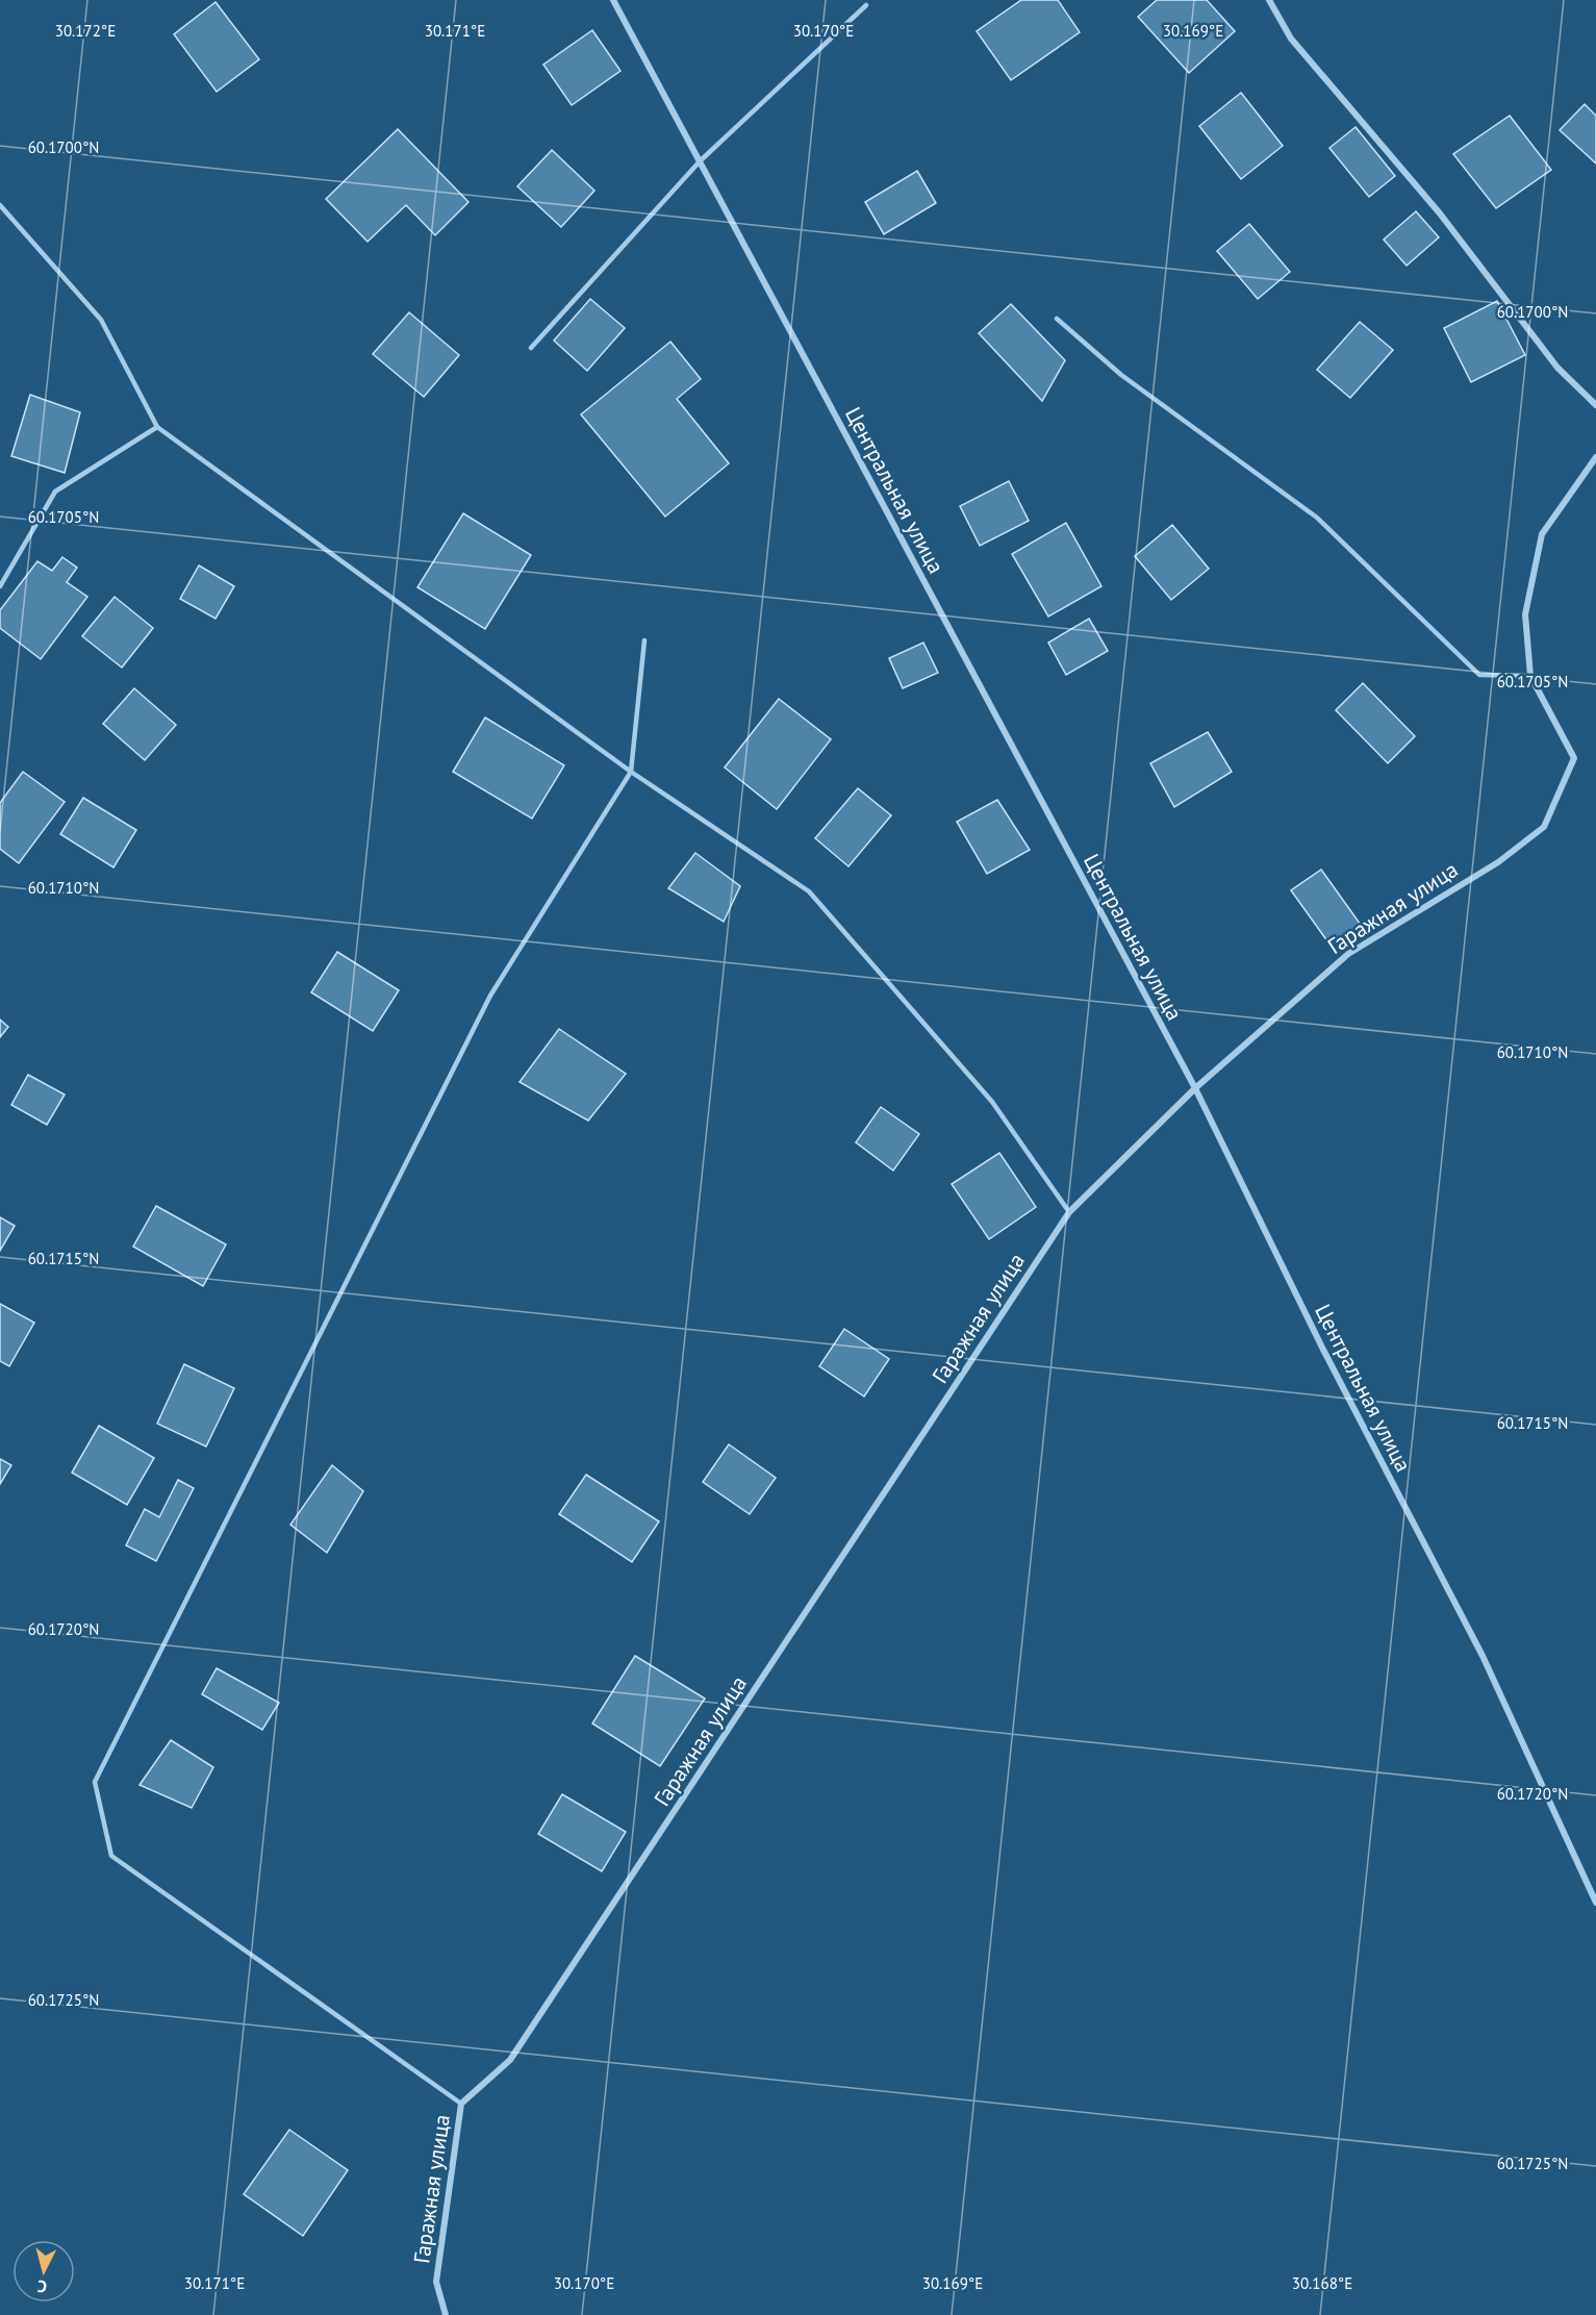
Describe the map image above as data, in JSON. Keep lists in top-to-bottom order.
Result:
{
  "streets": {
    "street": ["Центральная улица", "Гаражная улица"]
  },
  "crossings": [
    ["Центральная улица", "Гаражная улица"]
  ],
  "north": "bottom",
  "coordinates": [
    "30.172°E",
    "30.171°E",
    "30.170°E",
    "30.169°E",
    "60.1700°N",
    "60.1705°N",
    "60.1710°N",
    "60.1715°N",
    "60.1720°N",
    "60.1725°N",
    "30.168°E"
  ]
}
